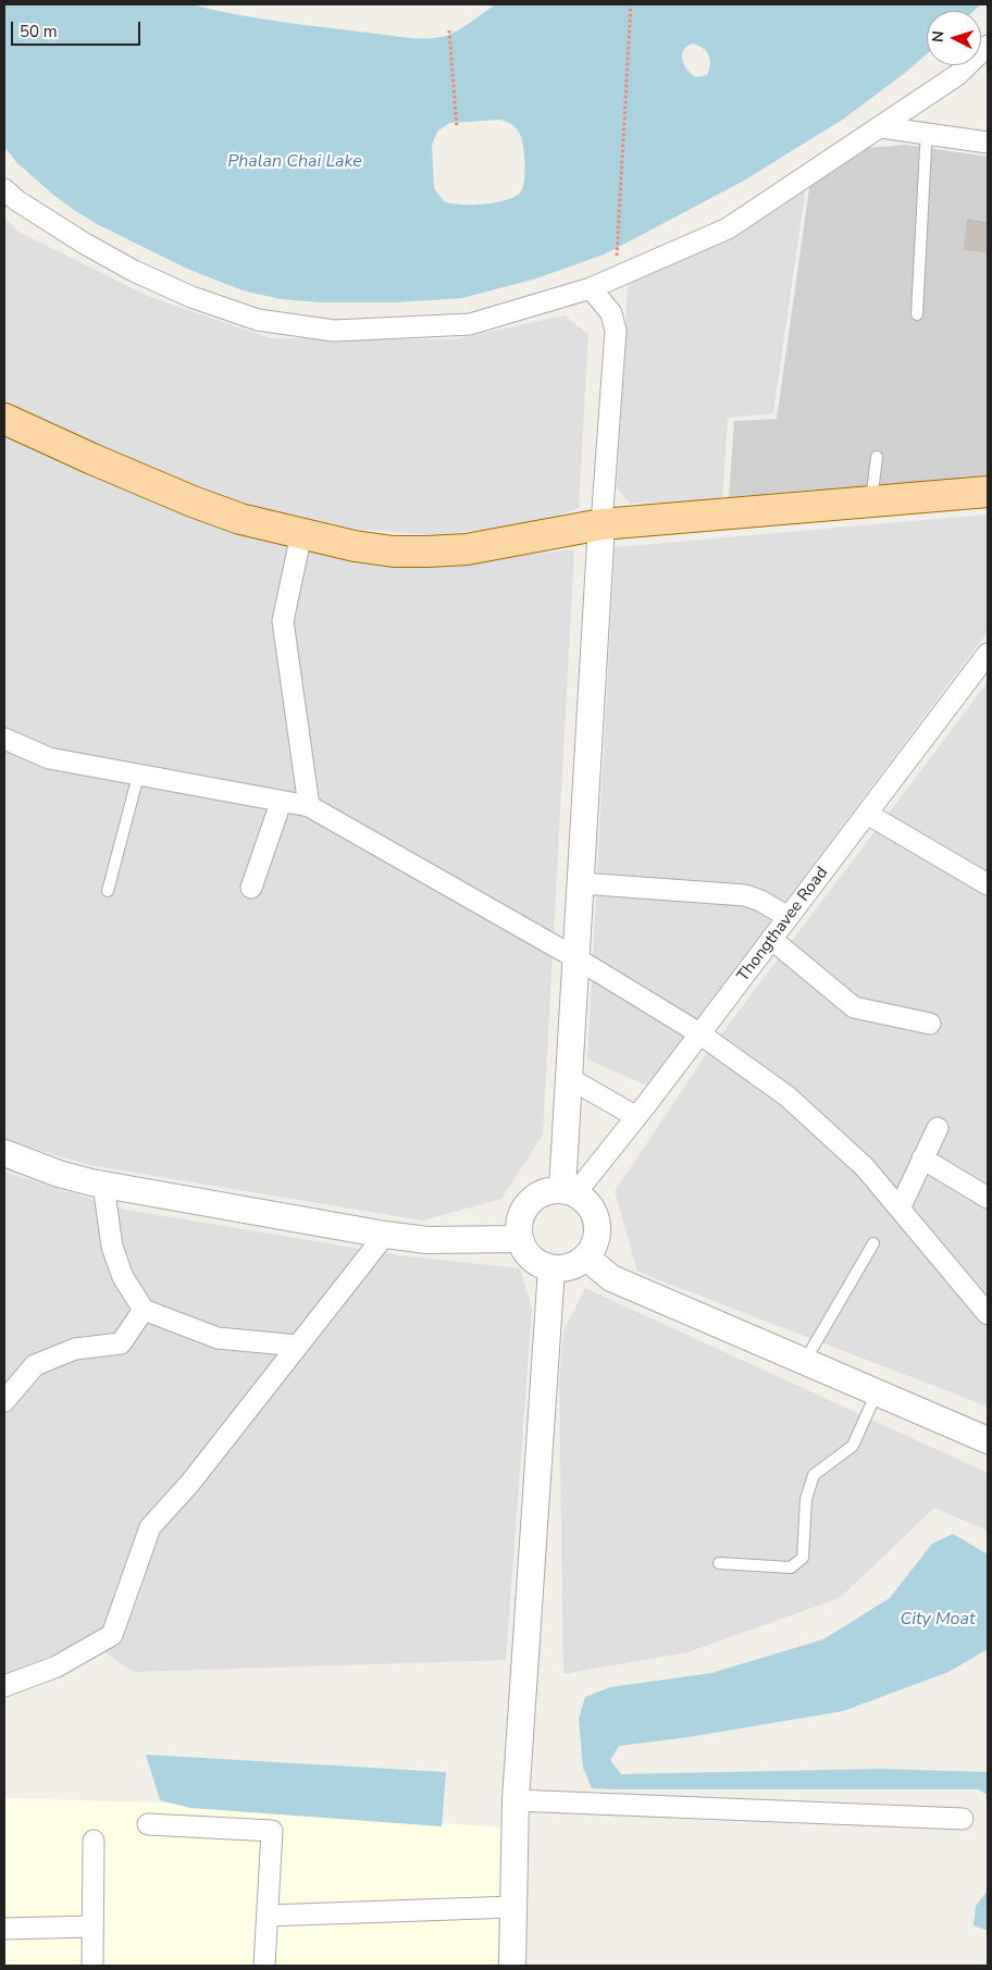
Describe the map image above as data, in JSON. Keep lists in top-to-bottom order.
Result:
{
  "streets": {
    "street": ["Thongthavee Road"]
  },
  "water": ["Phalan Chai Lake", "City Moat"],
  "scale_bar": "50 m",
  "north": "left"
}
